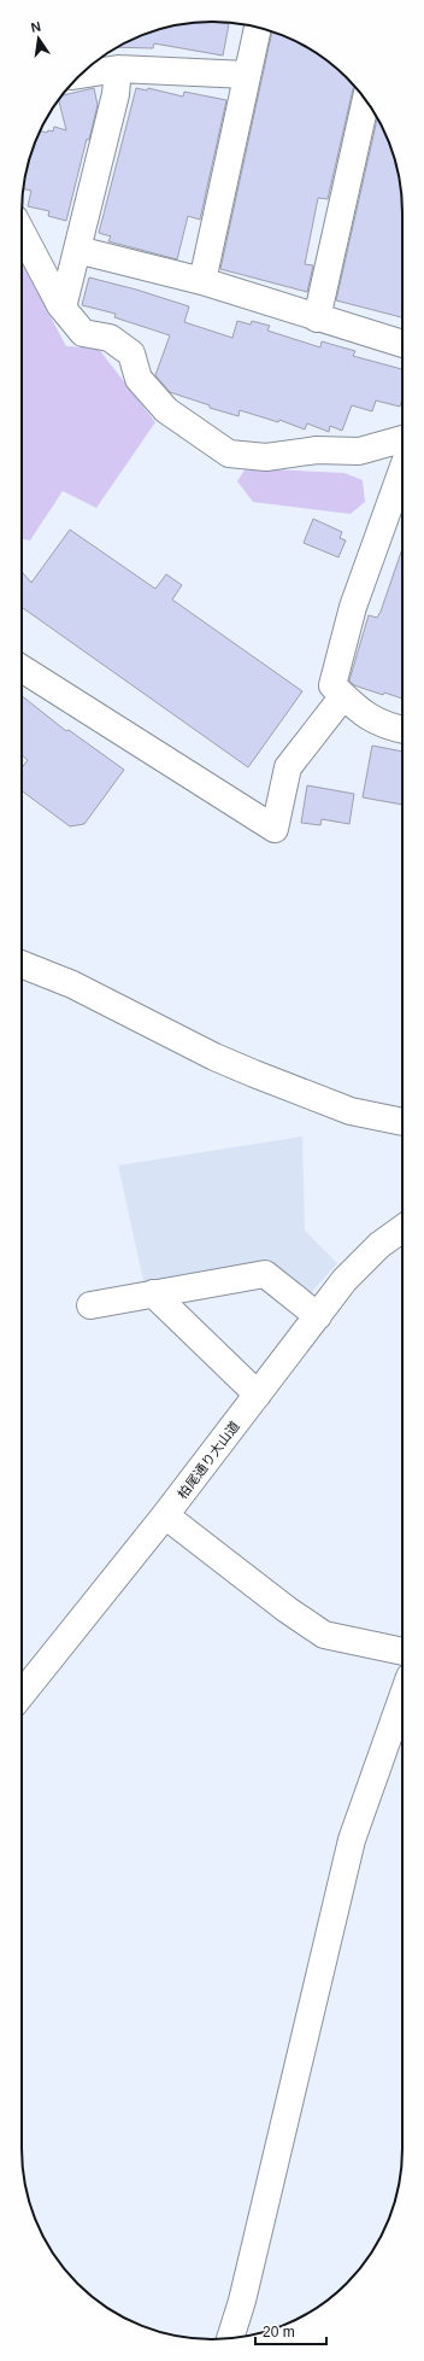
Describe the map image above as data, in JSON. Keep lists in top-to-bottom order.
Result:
{
  "streets": {
    "street": ["柏尾通り大山道"]
  },
  "scale_bar": "20 m",
  "north": "top"
}
